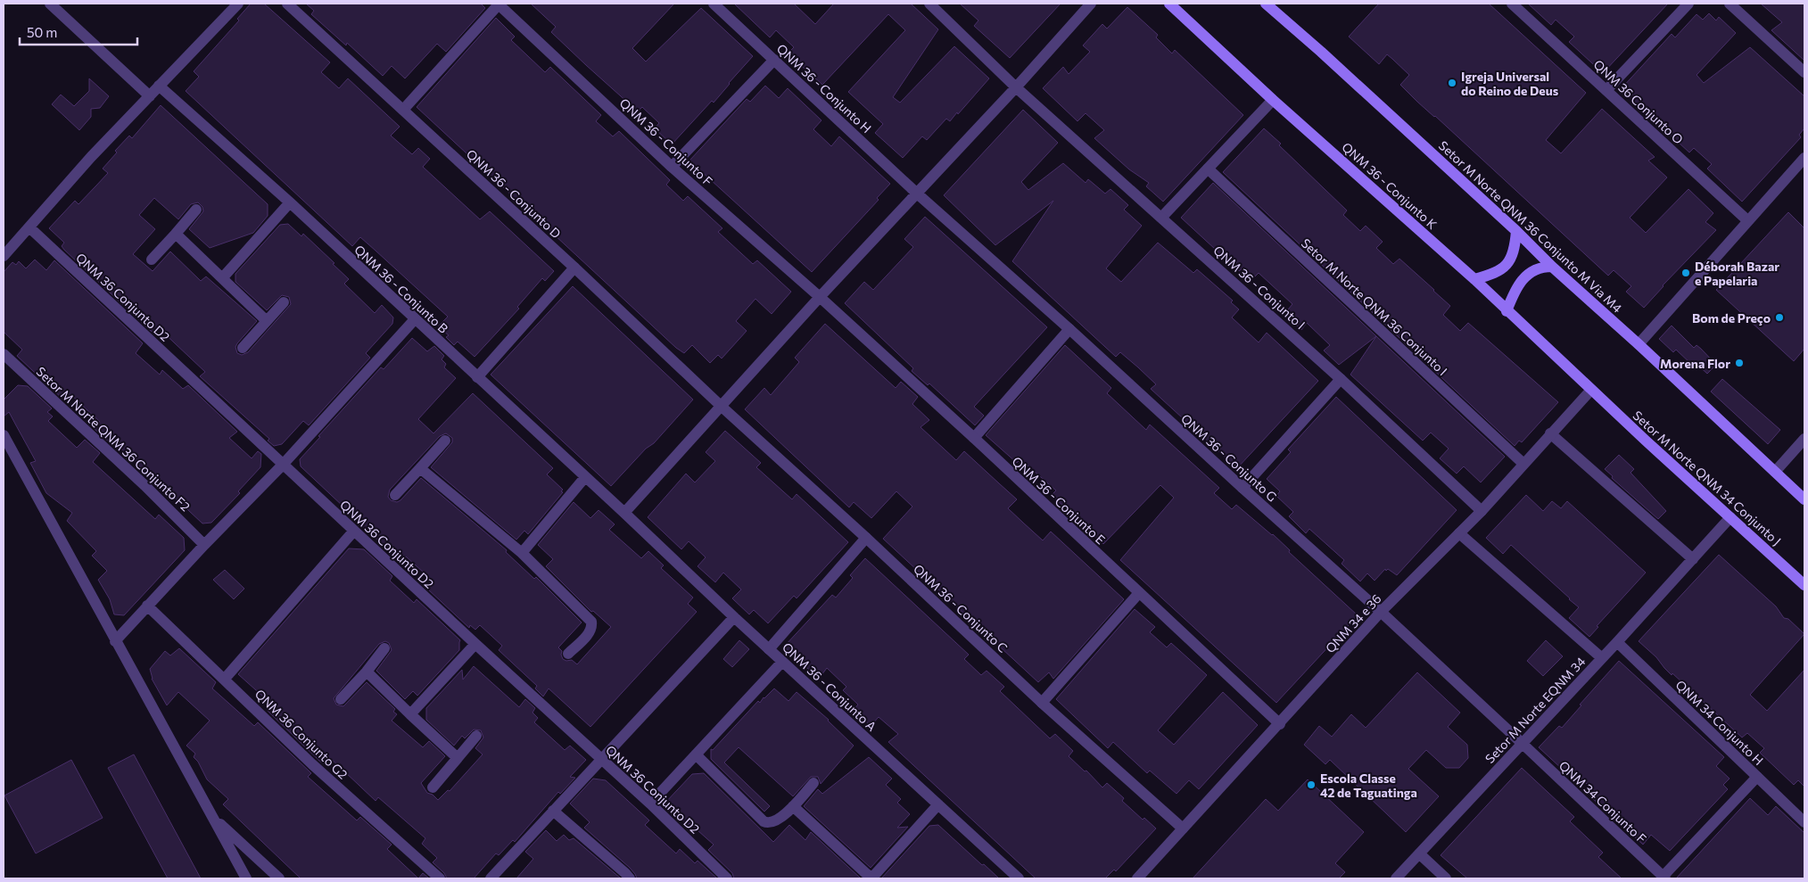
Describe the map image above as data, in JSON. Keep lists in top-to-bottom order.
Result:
{
  "streets": {
    "main road": ["QNM 36 - Conjunto K", "Setor M Norte QNM 36 Conjunto M Via M4", "Setor M Norte QNM 34 Conjunto J"],
    "street": [
      "QNM 36 - Conjunto H",
      "QNM 36 Conjunto O",
      "QNM 36 - Conjunto F",
      "QNM 36 - Conjunto D",
      "QNM 36 - Conjunto I",
      "QNM 36 - Conjunto B",
      "QNM 36 Conjunto D2",
      "Setor M Norte QNM 36 Conjunto I",
      "Setor M Norte QNM 36 Conjunto F2",
      "QNM 36 - Conjunto G",
      "QNM 36 - Conjunto E",
      "QNM 36 - Conjunto C",
      "QNM 34 e 36",
      "QNM 36 - Conjunto A",
      "Setor M Norte EQNM 34",
      "QNM 34 Conjunto H",
      "QNM 36 Conjunto G2",
      "QNM 34 Conjunto F"
    ]
  },
  "crossings": [
    ["QNM 36 - Conjunto H", "QNM 36 - Conjunto G"],
    ["QNM 36 - Conjunto F", "QNM 36 - Conjunto E"],
    ["QNM 36 - Conjunto K", "Setor M Norte QNM 34 Conjunto J"],
    ["QNM 36 - Conjunto K", "QNM 34 e 36"],
    ["QNM 36 - Conjunto D", "QNM 36 - Conjunto C"],
    ["QNM 36 - Conjunto I", "QNM 34 e 36"],
    ["QNM 36 - Conjunto B", "QNM 36 - Conjunto A"],
    ["Setor M Norte QNM 36 Conjunto I", "QNM 34 e 36"],
    ["QNM 36 - Conjunto G", "QNM 34 e 36"],
    ["QNM 36 - Conjunto G", "Setor M Norte EQNM 34"],
    ["QNM 36 - Conjunto G", "QNM 34 Conjunto F"],
    ["Setor M Norte QNM 34 Conjunto J", "QNM 34 e 36"],
    ["Setor M Norte QNM 34 Conjunto J", "Setor M Norte EQNM 34"],
    ["QNM 36 - Conjunto E", "QNM 34 e 36"],
    ["QNM 36 - Conjunto C", "QNM 34 e 36"],
    ["Setor M Norte EQNM 34", "QNM 34 Conjunto H"],
    ["Setor M Norte EQNM 34", "QNM 34 Conjunto F"]
  ],
  "places": [
    "Igreja Universal do Reino de Deus",
    "Déborah Bazar e Papelaria",
    "Bom de Preço",
    "Morena Flor",
    "Escola Classe 42 de Taguatinga"
  ],
  "scale_bar": "50 m"
}
